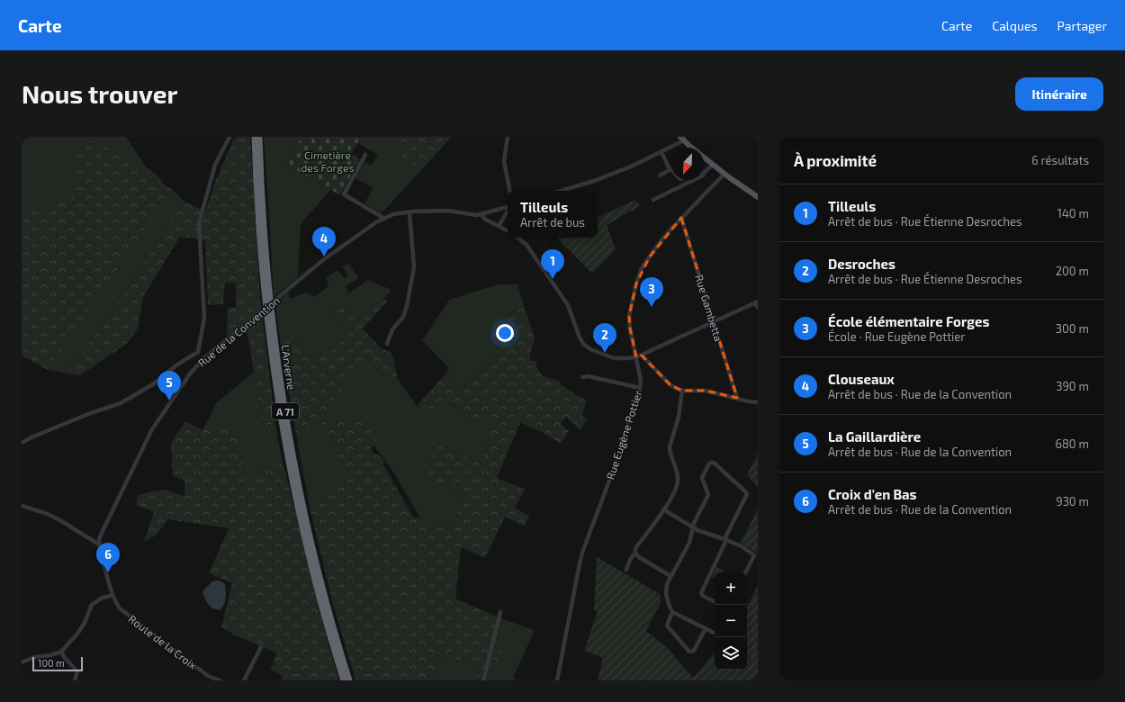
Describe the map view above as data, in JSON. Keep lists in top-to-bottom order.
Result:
{
  "streets": {
    "highway": ["L'Arverne", "A 71"],
    "street": [
      "Rue Gambetta",
      "Rue de la Convention",
      "Rue Eugène Pottier",
      "Route de la Croix"
    ]
  },
  "crossings": [
    ["Rue Gambetta", "Rue Eugène Pottier"]
  ],
  "parks": ["Cimetière des Forges"],
  "scale_bar": "100 m",
  "north": "bottom left",
  "page": {
    "header": "Carte",
    "nav": ["Carte", "Calques", "Partager"],
    "buttons": "Itinéraire",
    "title": "Nous trouver",
    "heading": ["À proximité", "6 résultats"],
    "list": [
      {
        "mark": "1",
        "name": "Tilleuls",
        "note": "Arrêt de bus · Rue Étienne Desroches",
        "value": "140 m"
      },
      {
        "mark": "2",
        "name": "Desroches",
        "note": "Arrêt de bus · Rue Étienne Desroches",
        "value": "200 m"
      },
      {
        "mark": "3",
        "name": "École élémentaire Forges",
        "note": "École · Rue Eugène Pottier",
        "value": "300 m"
      },
      {
        "mark": "4",
        "name": "Clouseaux",
        "note": "Arrêt de bus · Rue de la Convention",
        "value": "390 m"
      },
      {
        "mark": "5",
        "name": "La Gaillardière",
        "note": "Arrêt de bus · Rue de la Convention",
        "value": "680 m"
      },
      {
        "mark": "6",
        "name": "Croix d'en Bas",
        "note": "Arrêt de bus · Rue de la Convention",
        "value": "930 m"
      }
    ],
    "popup": ["Tilleuls", "Arrêt de bus"],
    "pins": [
      "4",
      "1",
      "3",
      "2",
      "5",
      "6"
    ],
    "map_buttons": ["+", "−"],
    "scale": "100 m"
  }
}
